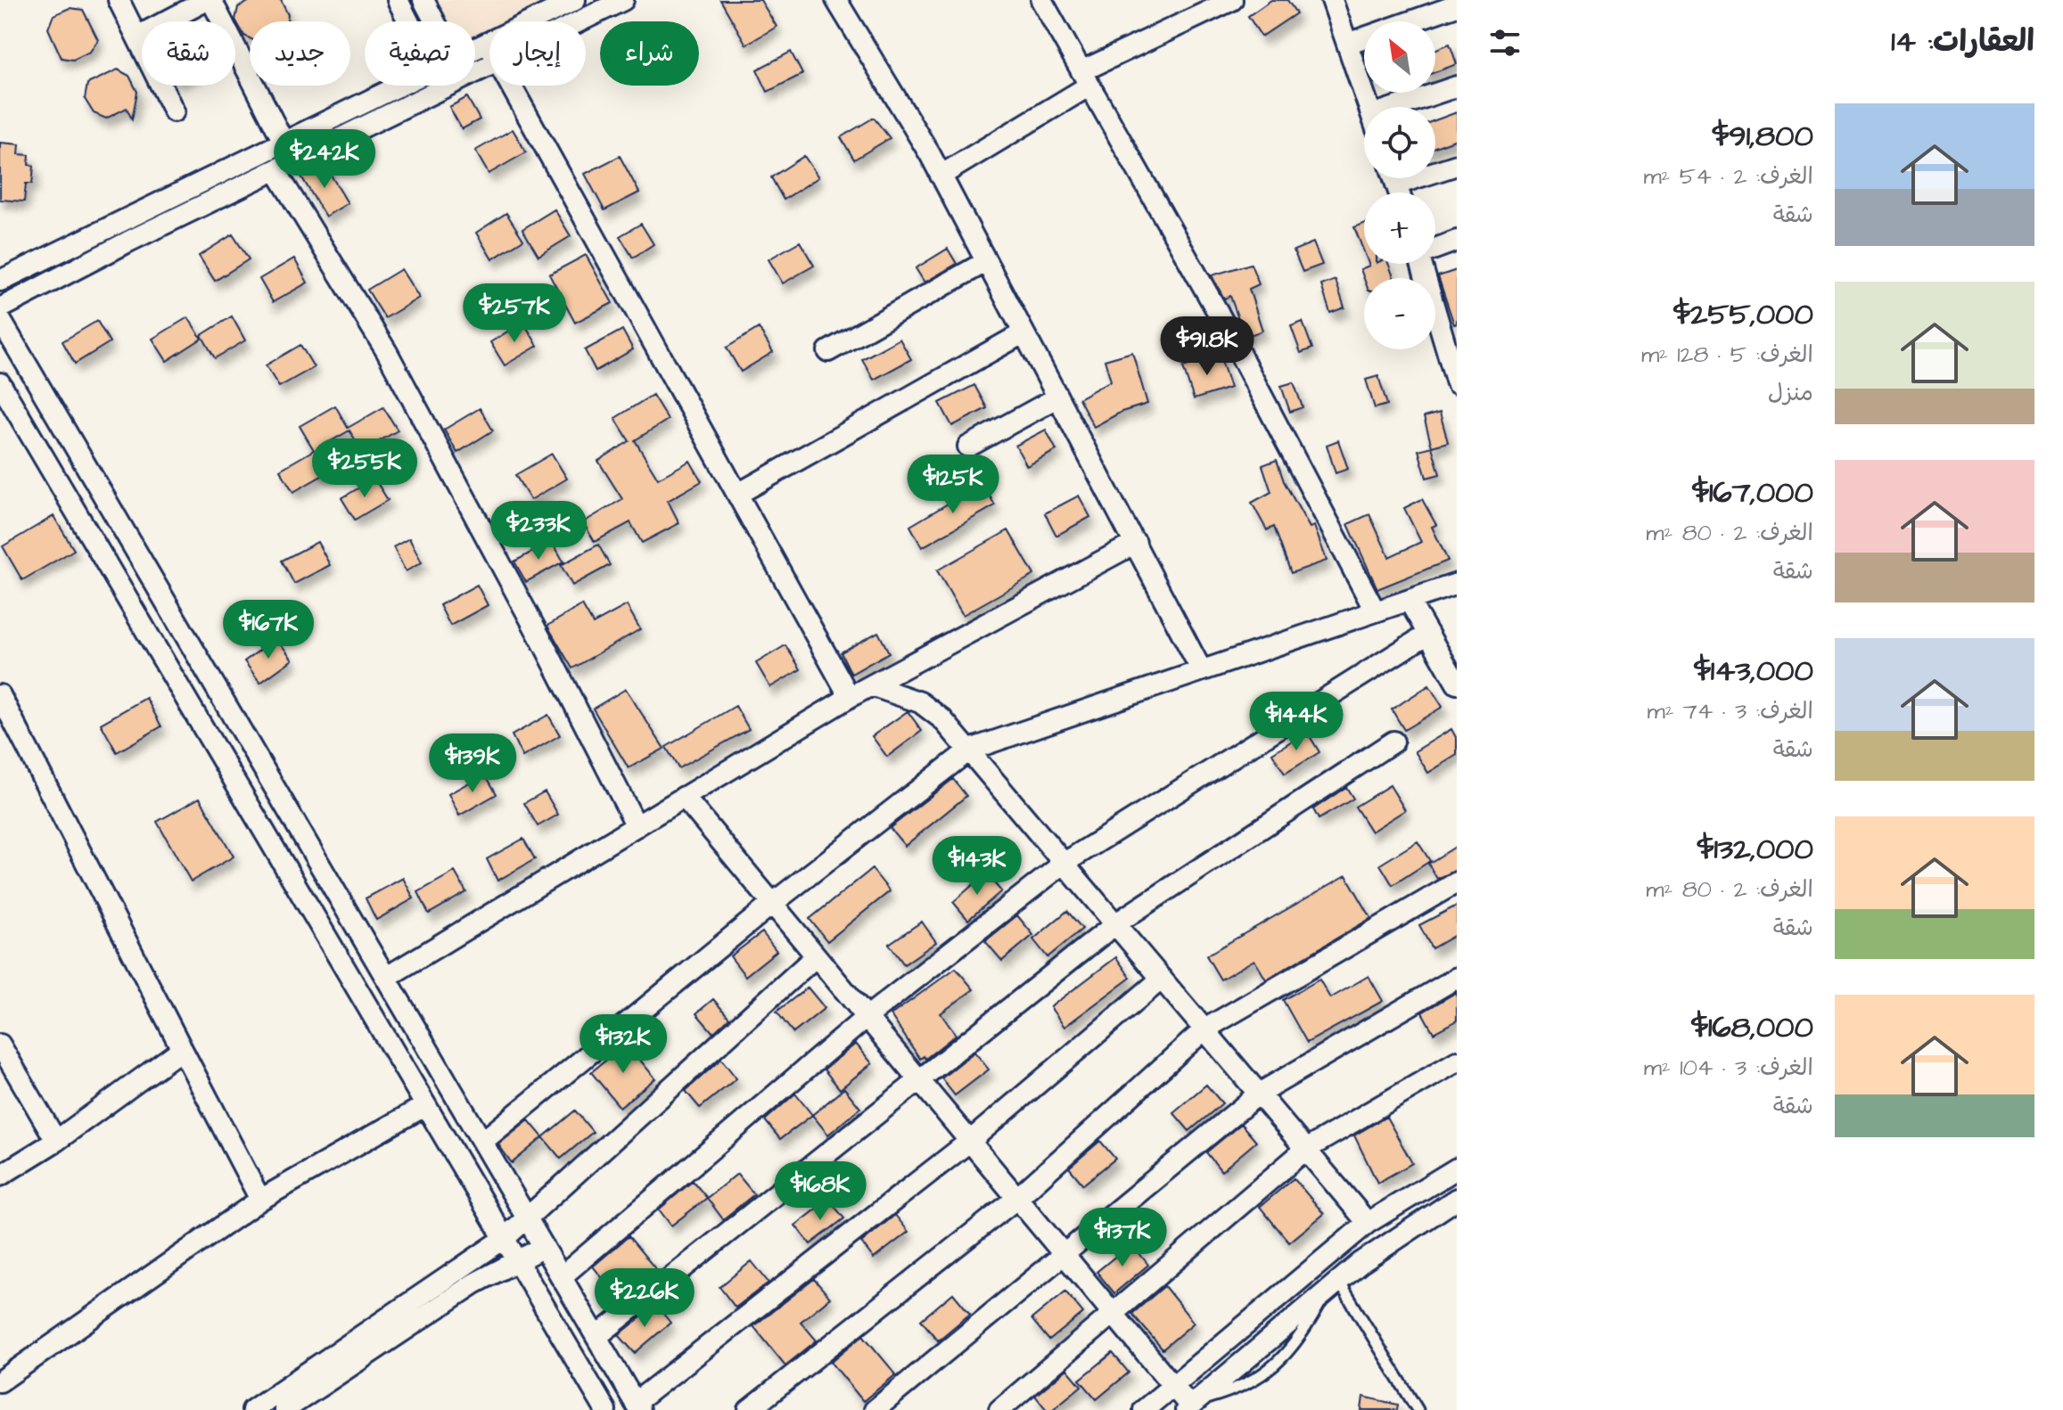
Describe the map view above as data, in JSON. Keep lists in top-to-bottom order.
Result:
{
  "north": "top left",
  "page": {
    "heading": "العقارات: 14",
    "map_buttons": ["+", "−"],
    "chip": [
      "شراء",
      "إيجار",
      "تصفية",
      "جديد",
      "شقة"
    ],
    "list": [
      {
        "name": "$91,800",
        "note": "الغرف: 2 · 54 m² · شقة"
      },
      {
        "name": "$255,000",
        "note": "الغرف: 5 · 128 m² · منزل"
      },
      {
        "name": "$167,000",
        "note": "الغرف: 2 · 80 m² · شقة"
      },
      {
        "name": "$143,000",
        "note": "الغرف: 3 · 74 m² · شقة"
      },
      {
        "name": "$132,000",
        "note": "الغرف: 2 · 80 m² · شقة"
      },
      {
        "name": "$168,000",
        "note": "الغرف: 3 · 104 m² · شقة"
      }
    ],
    "price": [
      "$242K",
      "$257K",
      "$91.8K",
      "$255K",
      "$125K",
      "$233K",
      "$167K",
      "$144K",
      "$139K",
      "$143K",
      "$132K",
      "$168K",
      "$137K",
      "$226K"
    ]
  }
}
